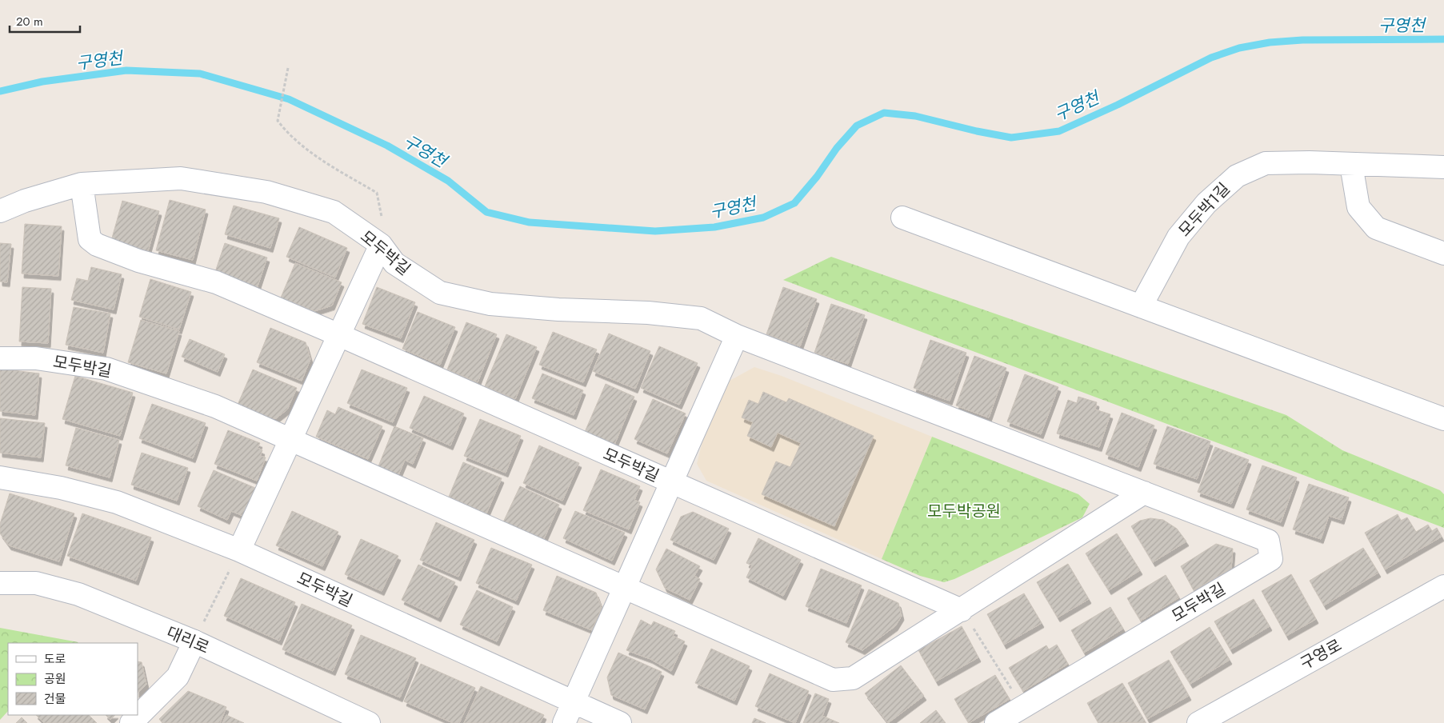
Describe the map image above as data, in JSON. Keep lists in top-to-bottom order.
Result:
{
  "streets": {
    "street": [
      "모두박1길",
      "모두박길",
      "대리로",
      "구영로"
    ]
  },
  "water": ["구영천"],
  "parks": ["모두박공원"],
  "legend": ["도로", "공원", "건물"],
  "scale_bar": "20 m"
}
